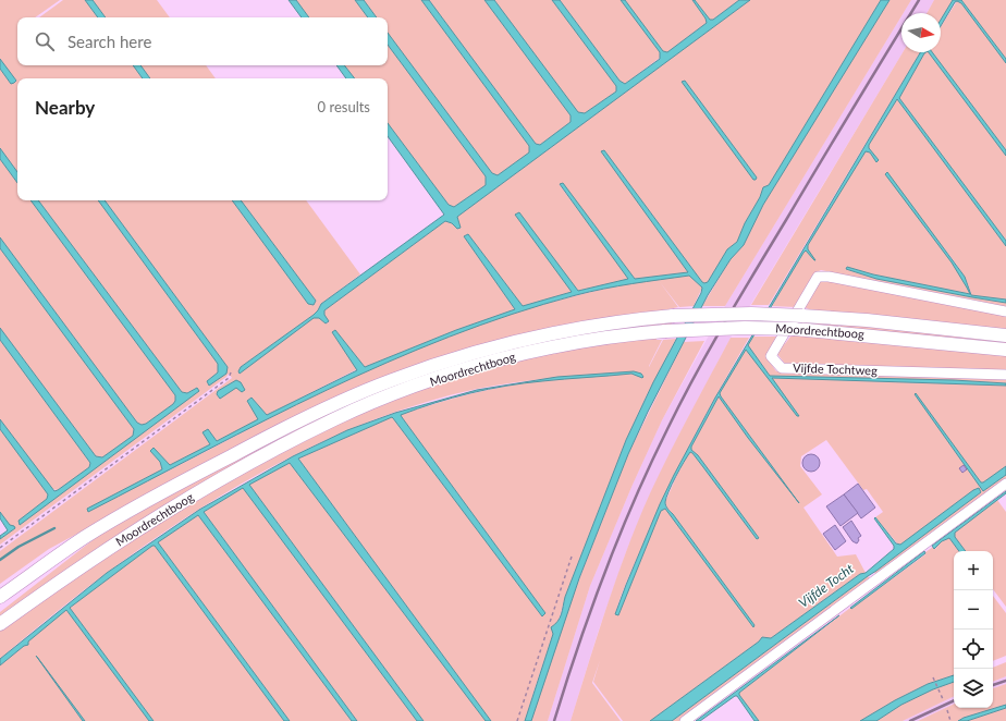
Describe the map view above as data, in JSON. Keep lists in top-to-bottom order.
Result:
{
  "streets": {
    "main road": ["Moordrechtboog"],
    "street": ["Vijfde Tochtweg"]
  },
  "water": ["Vijfde Tocht"],
  "north": "right",
  "page": {
    "search": "Search here",
    "heading": ["Nearby", "0 results"],
    "map_buttons": ["+", "−"]
  }
}
